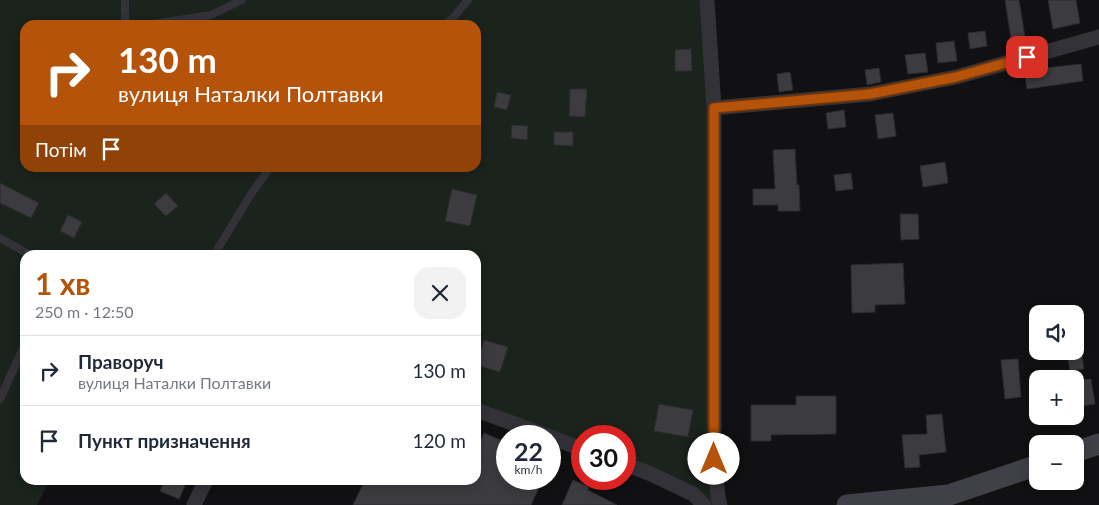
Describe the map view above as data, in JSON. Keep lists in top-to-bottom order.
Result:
{
  "page": {
    "turn": ["130 m", "вулиця Наталки Полтавки"],
    "then": "Потім",
    "heading": ["1 хв", "250 m · 12:50"],
    "map_buttons": ["+", "−"],
    "list": [
      {
        "name": "Праворуч",
        "note": "вулиця Наталки Полтавки",
        "value": "130 m"
      },
      {
        "name": "Пункт призначення",
        "value": "120 m"
      }
    ],
    "speed": "22 km/h",
    "limit": "30"
  }
}
